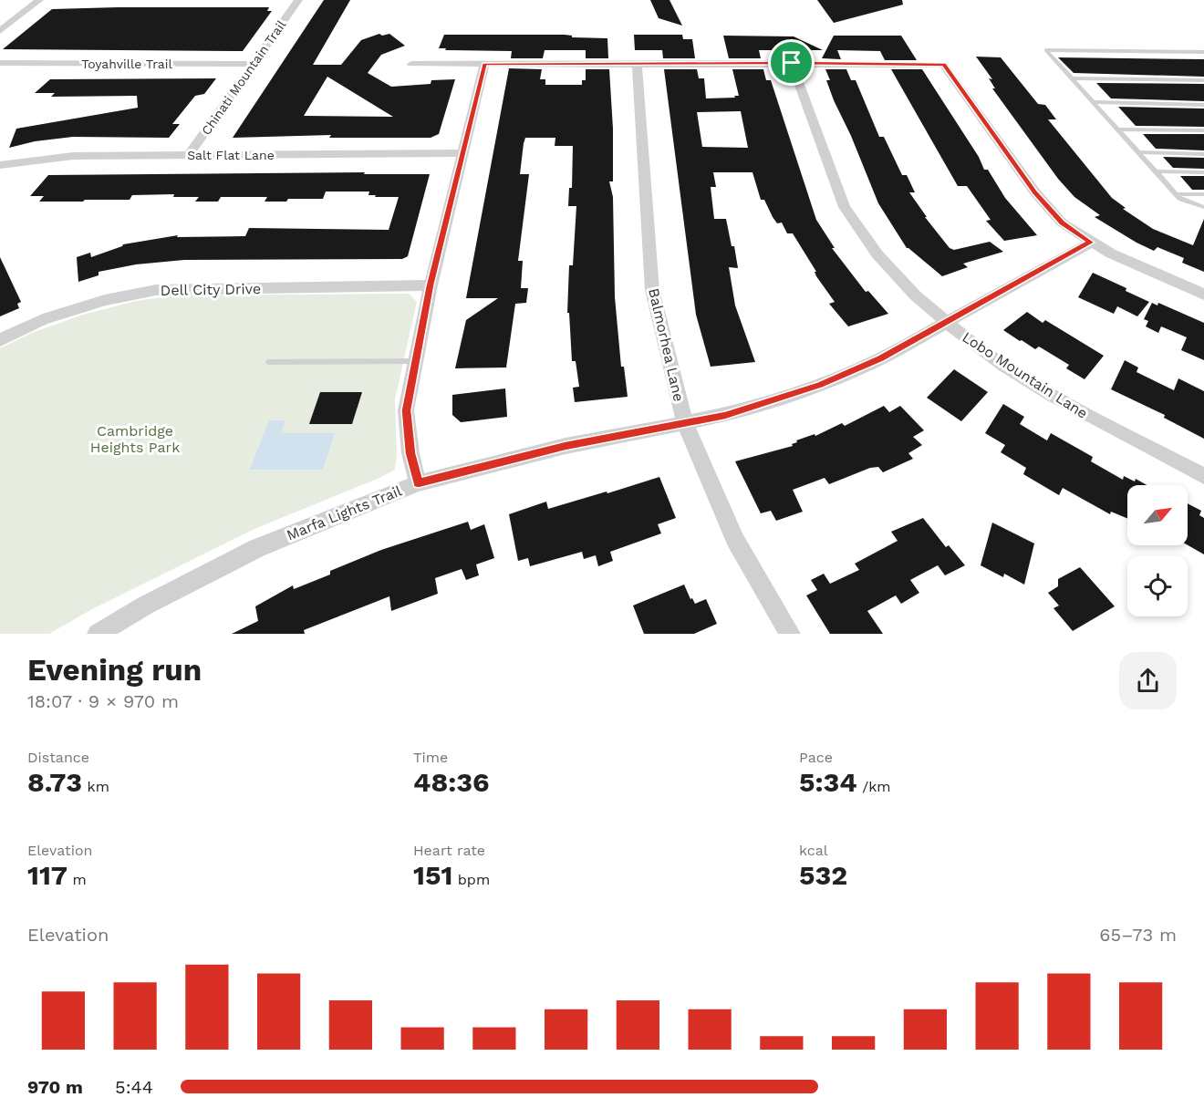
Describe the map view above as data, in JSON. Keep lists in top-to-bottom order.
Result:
{
  "streets": {
    "street": [
      "Toyahville Trail",
      "Chinati Mountain Trail",
      "Salt Flat Lane",
      "Dell City Drive",
      "Balmorhea Lane",
      "Lobo Mountain Lane",
      "Marfa Lights Trail"
    ]
  },
  "crossings": [
    ["Toyahville Trail", "Chinati Mountain Trail"],
    ["Chinati Mountain Trail", "Salt Flat Lane"],
    ["Balmorhea Lane", "Marfa Lights Trail"],
    ["Lobo Mountain Lane", "Marfa Lights Trail"]
  ],
  "parks": ["Cambridge Heights Park"],
  "north": "top right",
  "page": {
    "heading": ["Evening run", "18:07 · 9 × 970 m"],
    "stats": [
      ["Distance", "8.73 km"],
      ["Time", "48:36"],
      ["Pace", "5:34 /km"],
      ["Elevation", "117 m"],
      ["Heart rate", "151 bpm"],
      ["kcal", "532"]
    ],
    "chart": ["Elevation", "65–73 m"],
    "list": [
      {
        "name": "970 m",
        "note": "5:44"
      }
    ]
  }
}
